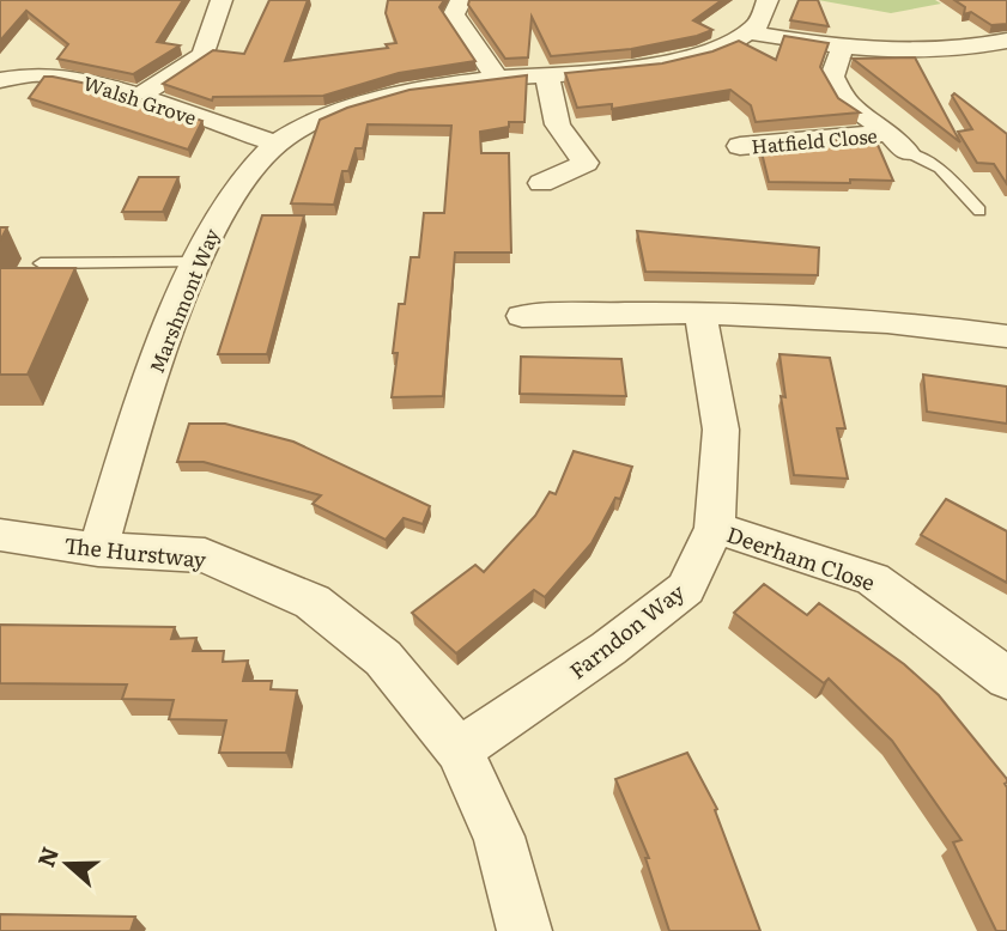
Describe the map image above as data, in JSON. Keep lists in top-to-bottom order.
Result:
{
  "streets": {
    "street": [
      "Walsh Grove",
      "Hatfield Close",
      "Marshmont Way",
      "The Hurstway",
      "Deerham Close",
      "Farndon Way"
    ]
  },
  "crossings": [
    ["Walsh Grove", "Marshmont Way"],
    ["Marshmont Way", "The Hurstway"],
    ["The Hurstway", "Farndon Way"],
    ["Deerham Close", "Farndon Way"]
  ],
  "north": "left"
}
